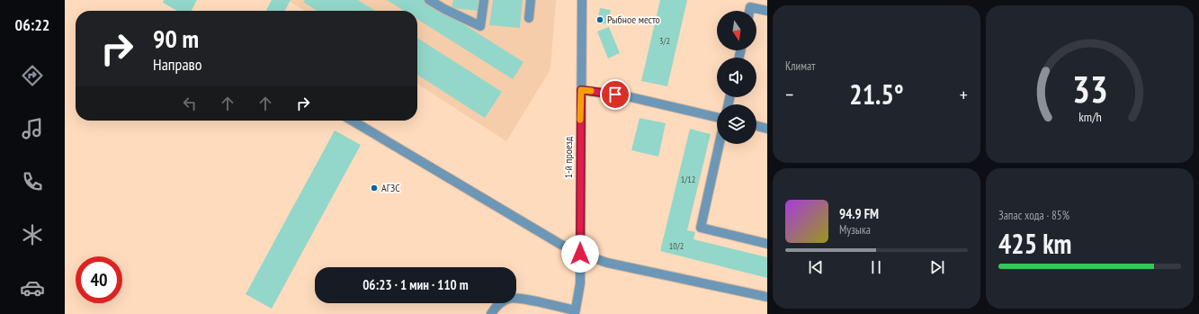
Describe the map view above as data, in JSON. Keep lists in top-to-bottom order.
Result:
{
  "streets": {
    "street": ["1-й проезд"]
  },
  "places": ["Рыбное место", "АГЗС"],
  "house_numbers": ["3/2", "1/12", "10/2"],
  "north": "bottom",
  "page": {
    "tabs": "06:22",
    "tile": [
      "Климат",
      ["Запас хода · 85%", "425 km"]
    ],
    "turn": ["90 m", "Направо"],
    "heat": ["−", "21.5°", "+"],
    "song": ["94.9 FM", "Музыка"],
    "limit": "40",
    "trip": "06:23 · 1 мин · 110 m",
    "gauge": ["33", "km/h"]
  }
}
